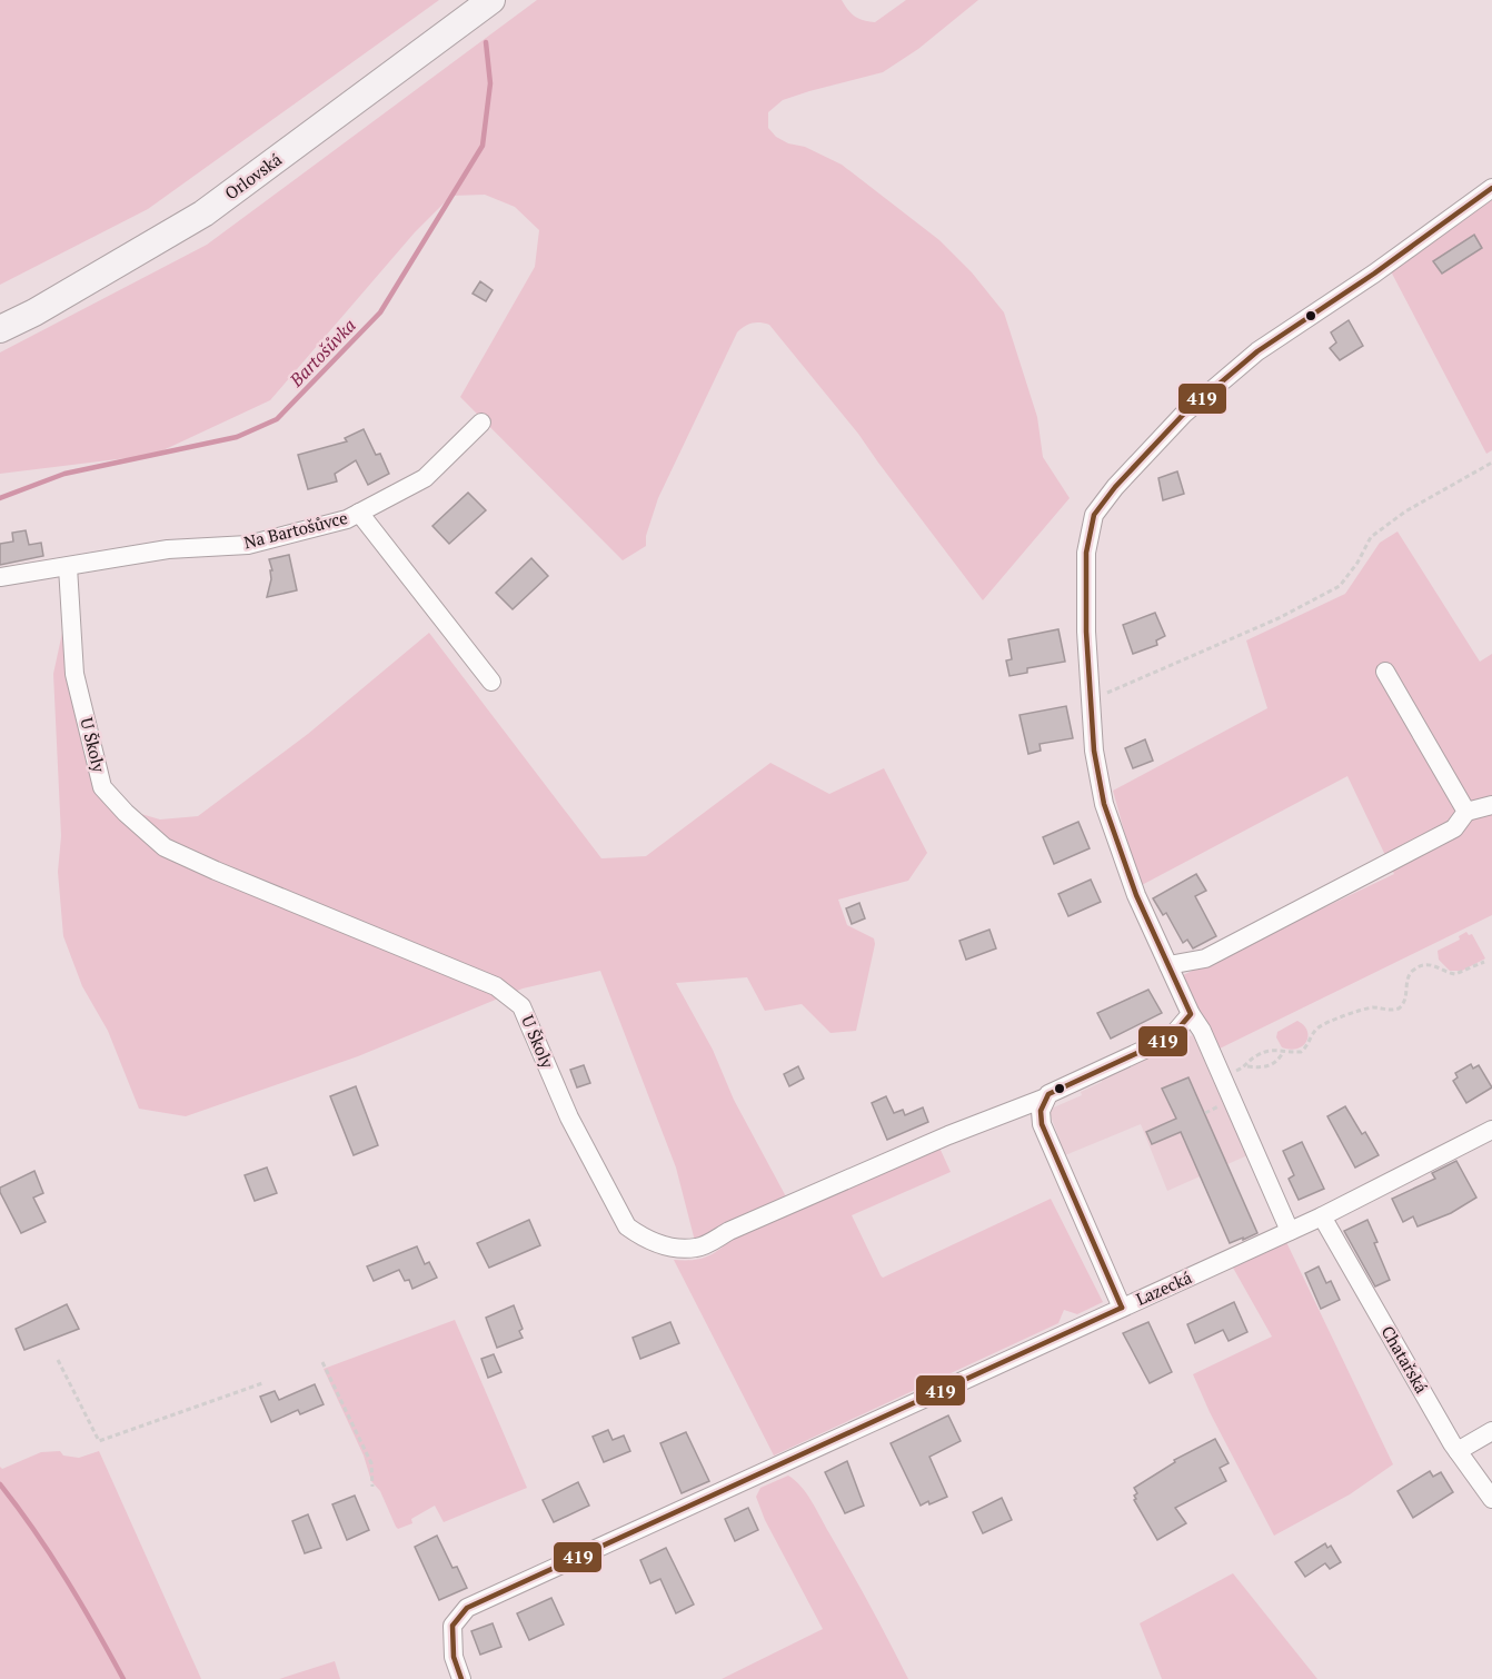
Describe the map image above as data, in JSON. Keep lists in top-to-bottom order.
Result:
{
  "streets": {
    "street": [
      "Orlovská",
      "Na Bartošůvce",
      "U Školy",
      "Lazecká",
      "Chatařská"
    ]
  },
  "crossings": [
    ["Na Bartošůvce", "U Školy"],
    ["Lazecká", "Chatařská"]
  ],
  "water": ["Bartošůvka"],
  "lines": ["transit line 419"]
}
